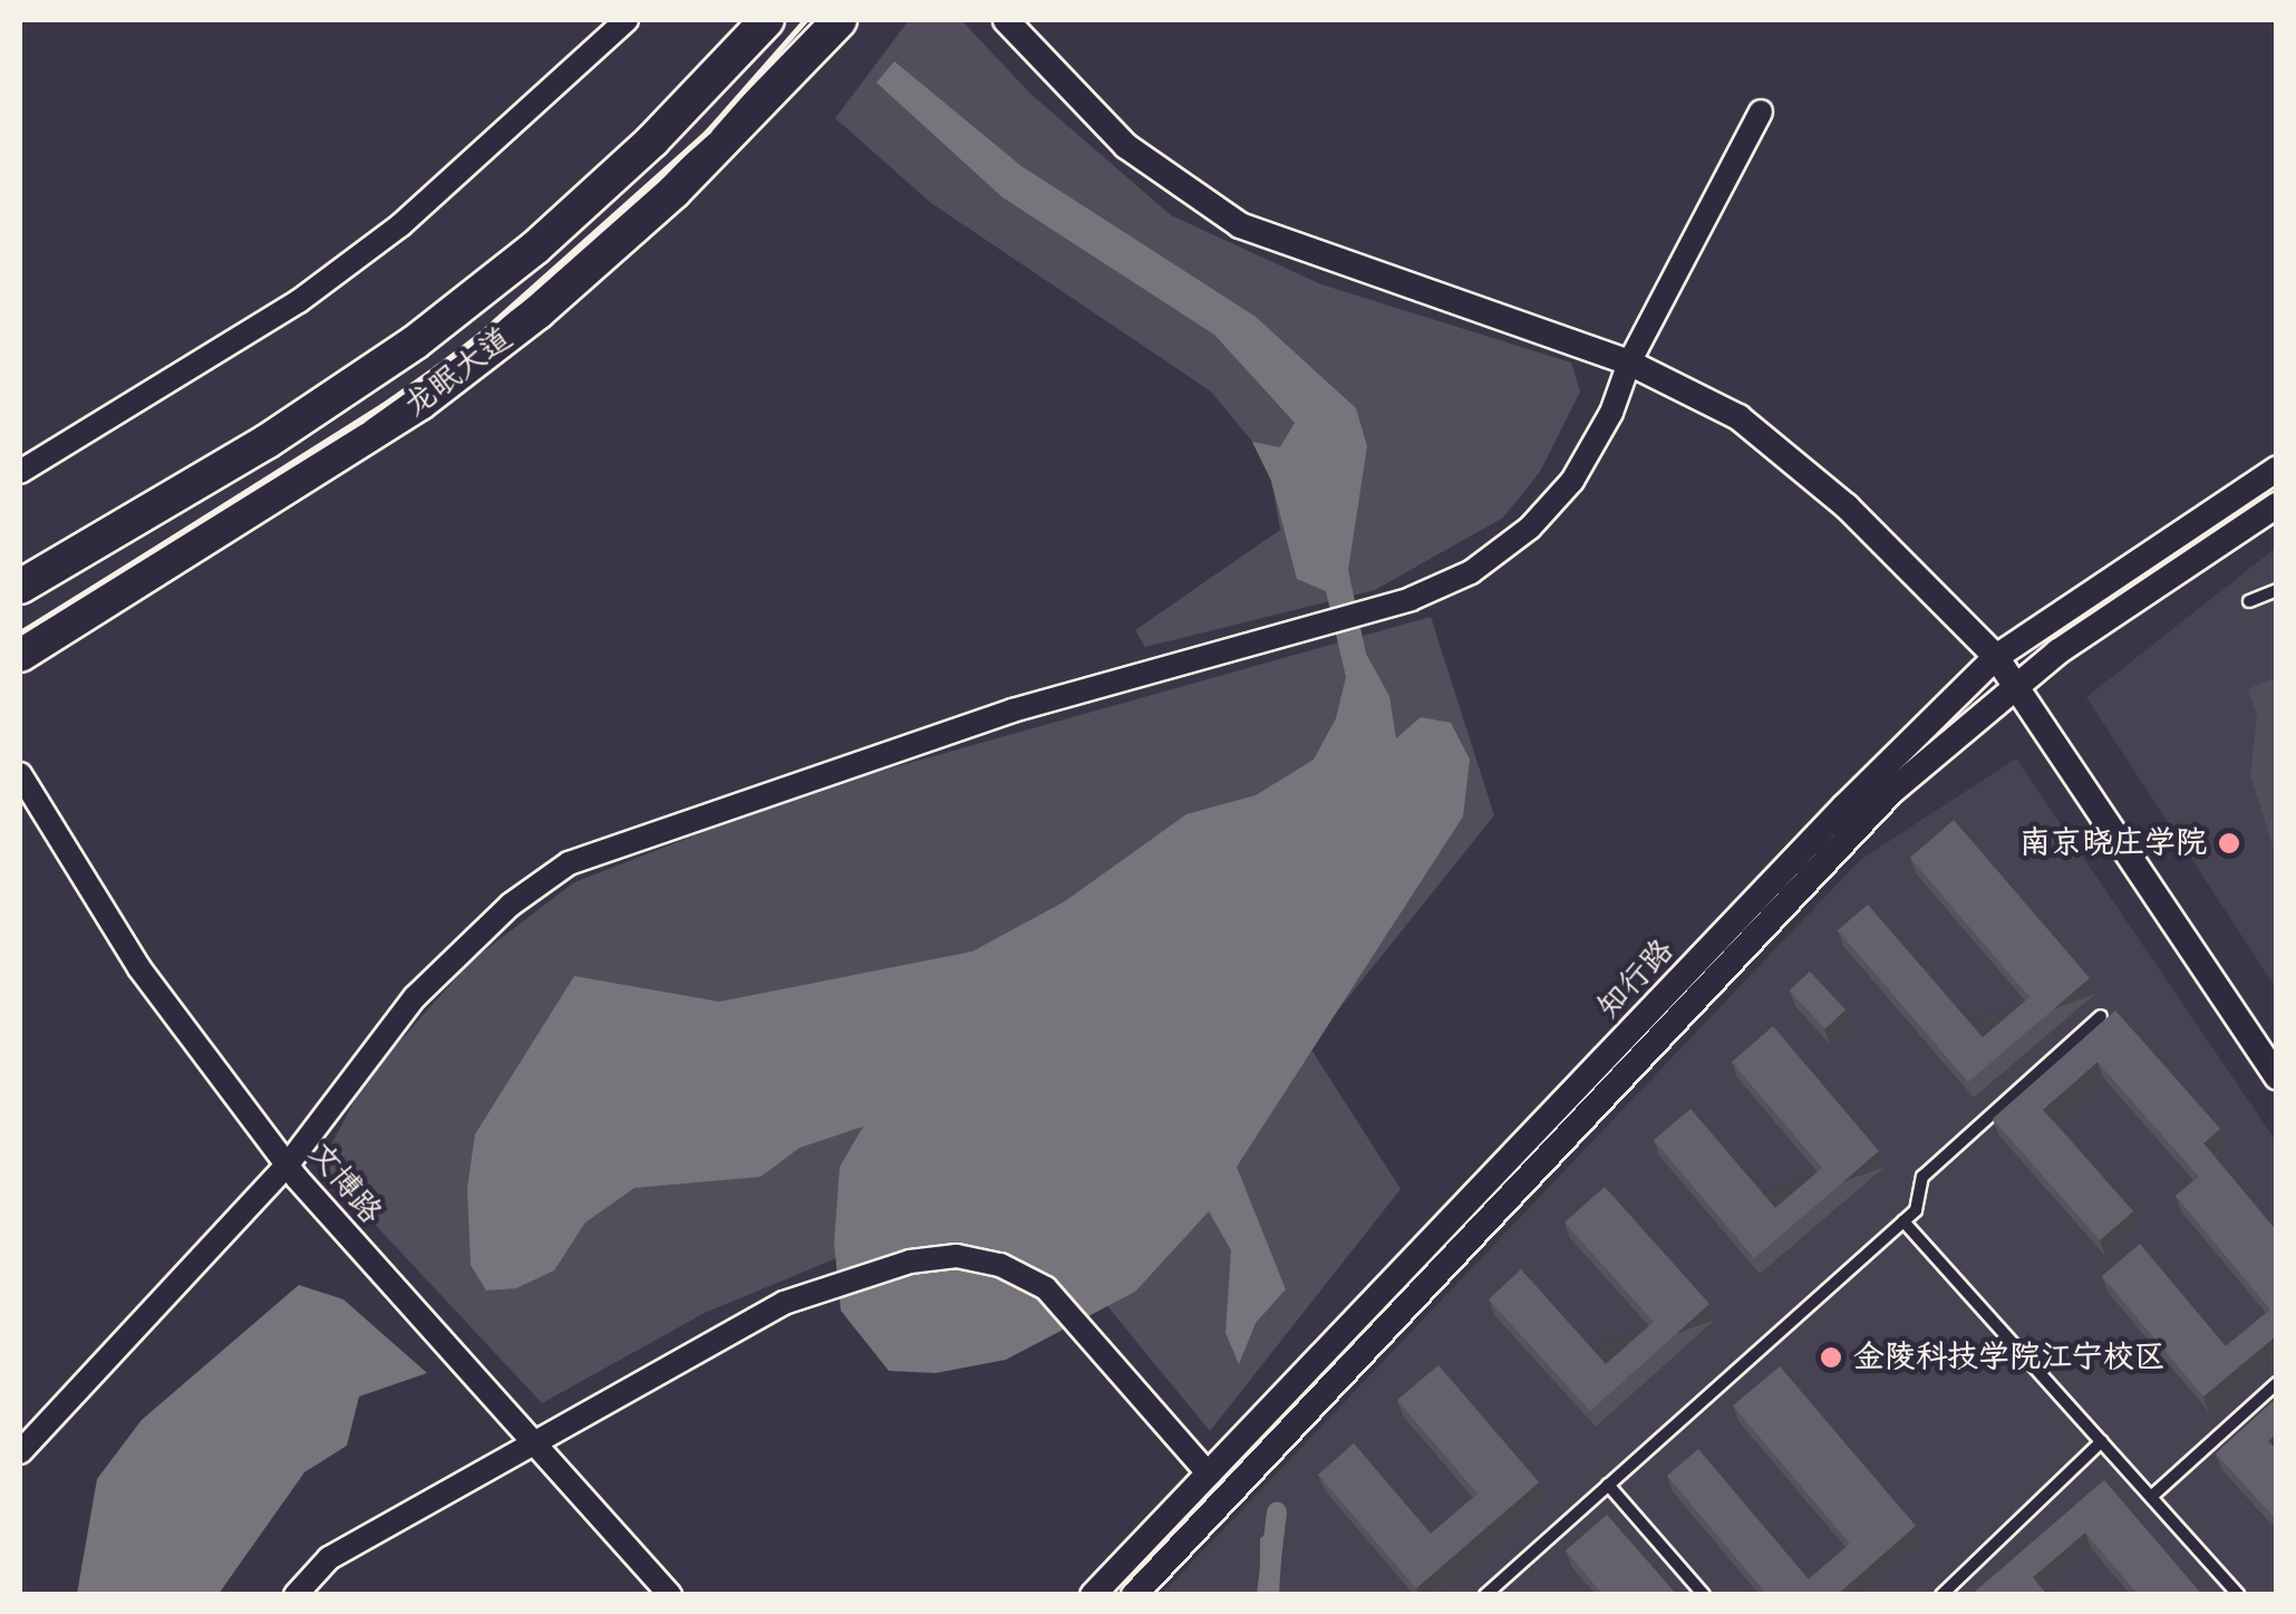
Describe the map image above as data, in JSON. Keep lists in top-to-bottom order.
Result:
{
  "streets": {
    "main road": ["龙眠大道"],
    "street": ["知行路", "文博路"]
  },
  "places": ["南京晓庄学院", "金陵科技学院江宁校区"]
}
